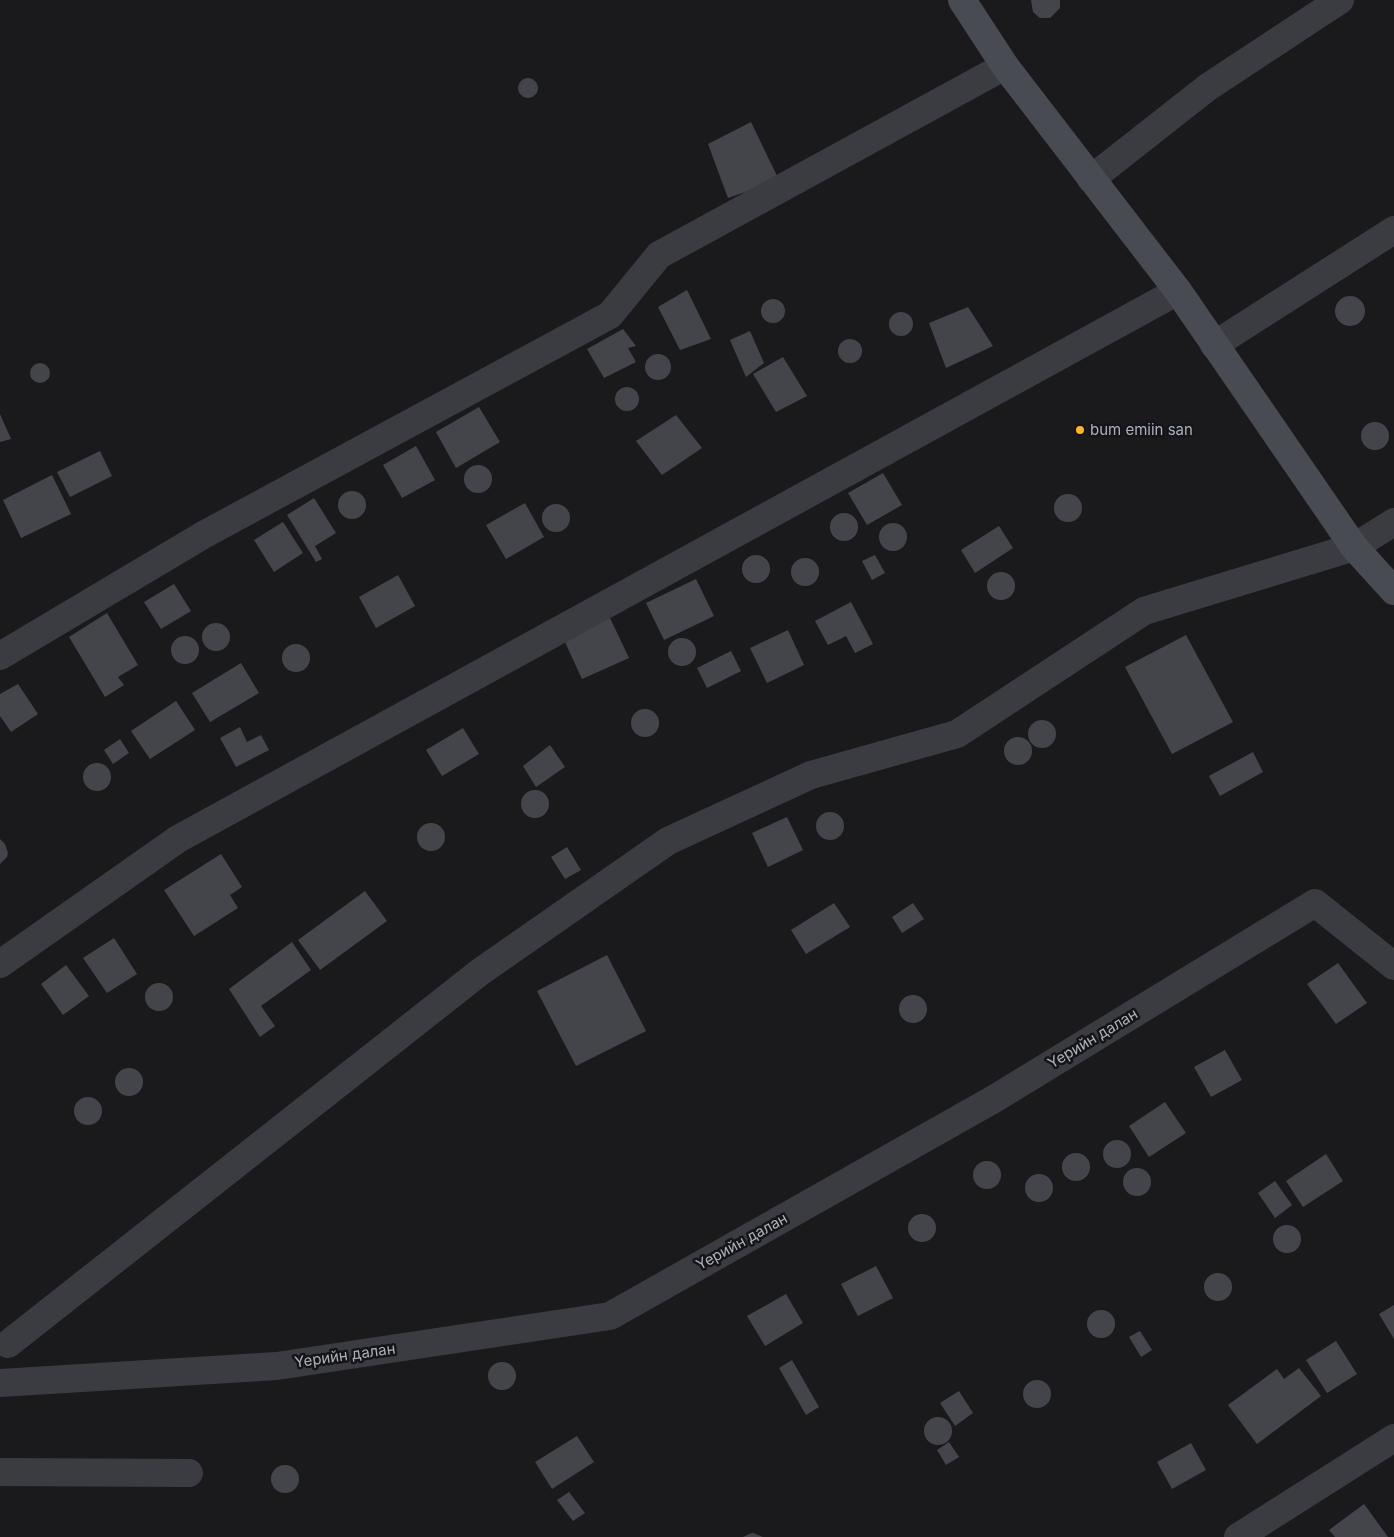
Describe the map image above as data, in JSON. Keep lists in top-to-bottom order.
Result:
{
  "streets": {
    "street": ["Үерийн далан"]
  },
  "places": ["bum emiin san"]
}
